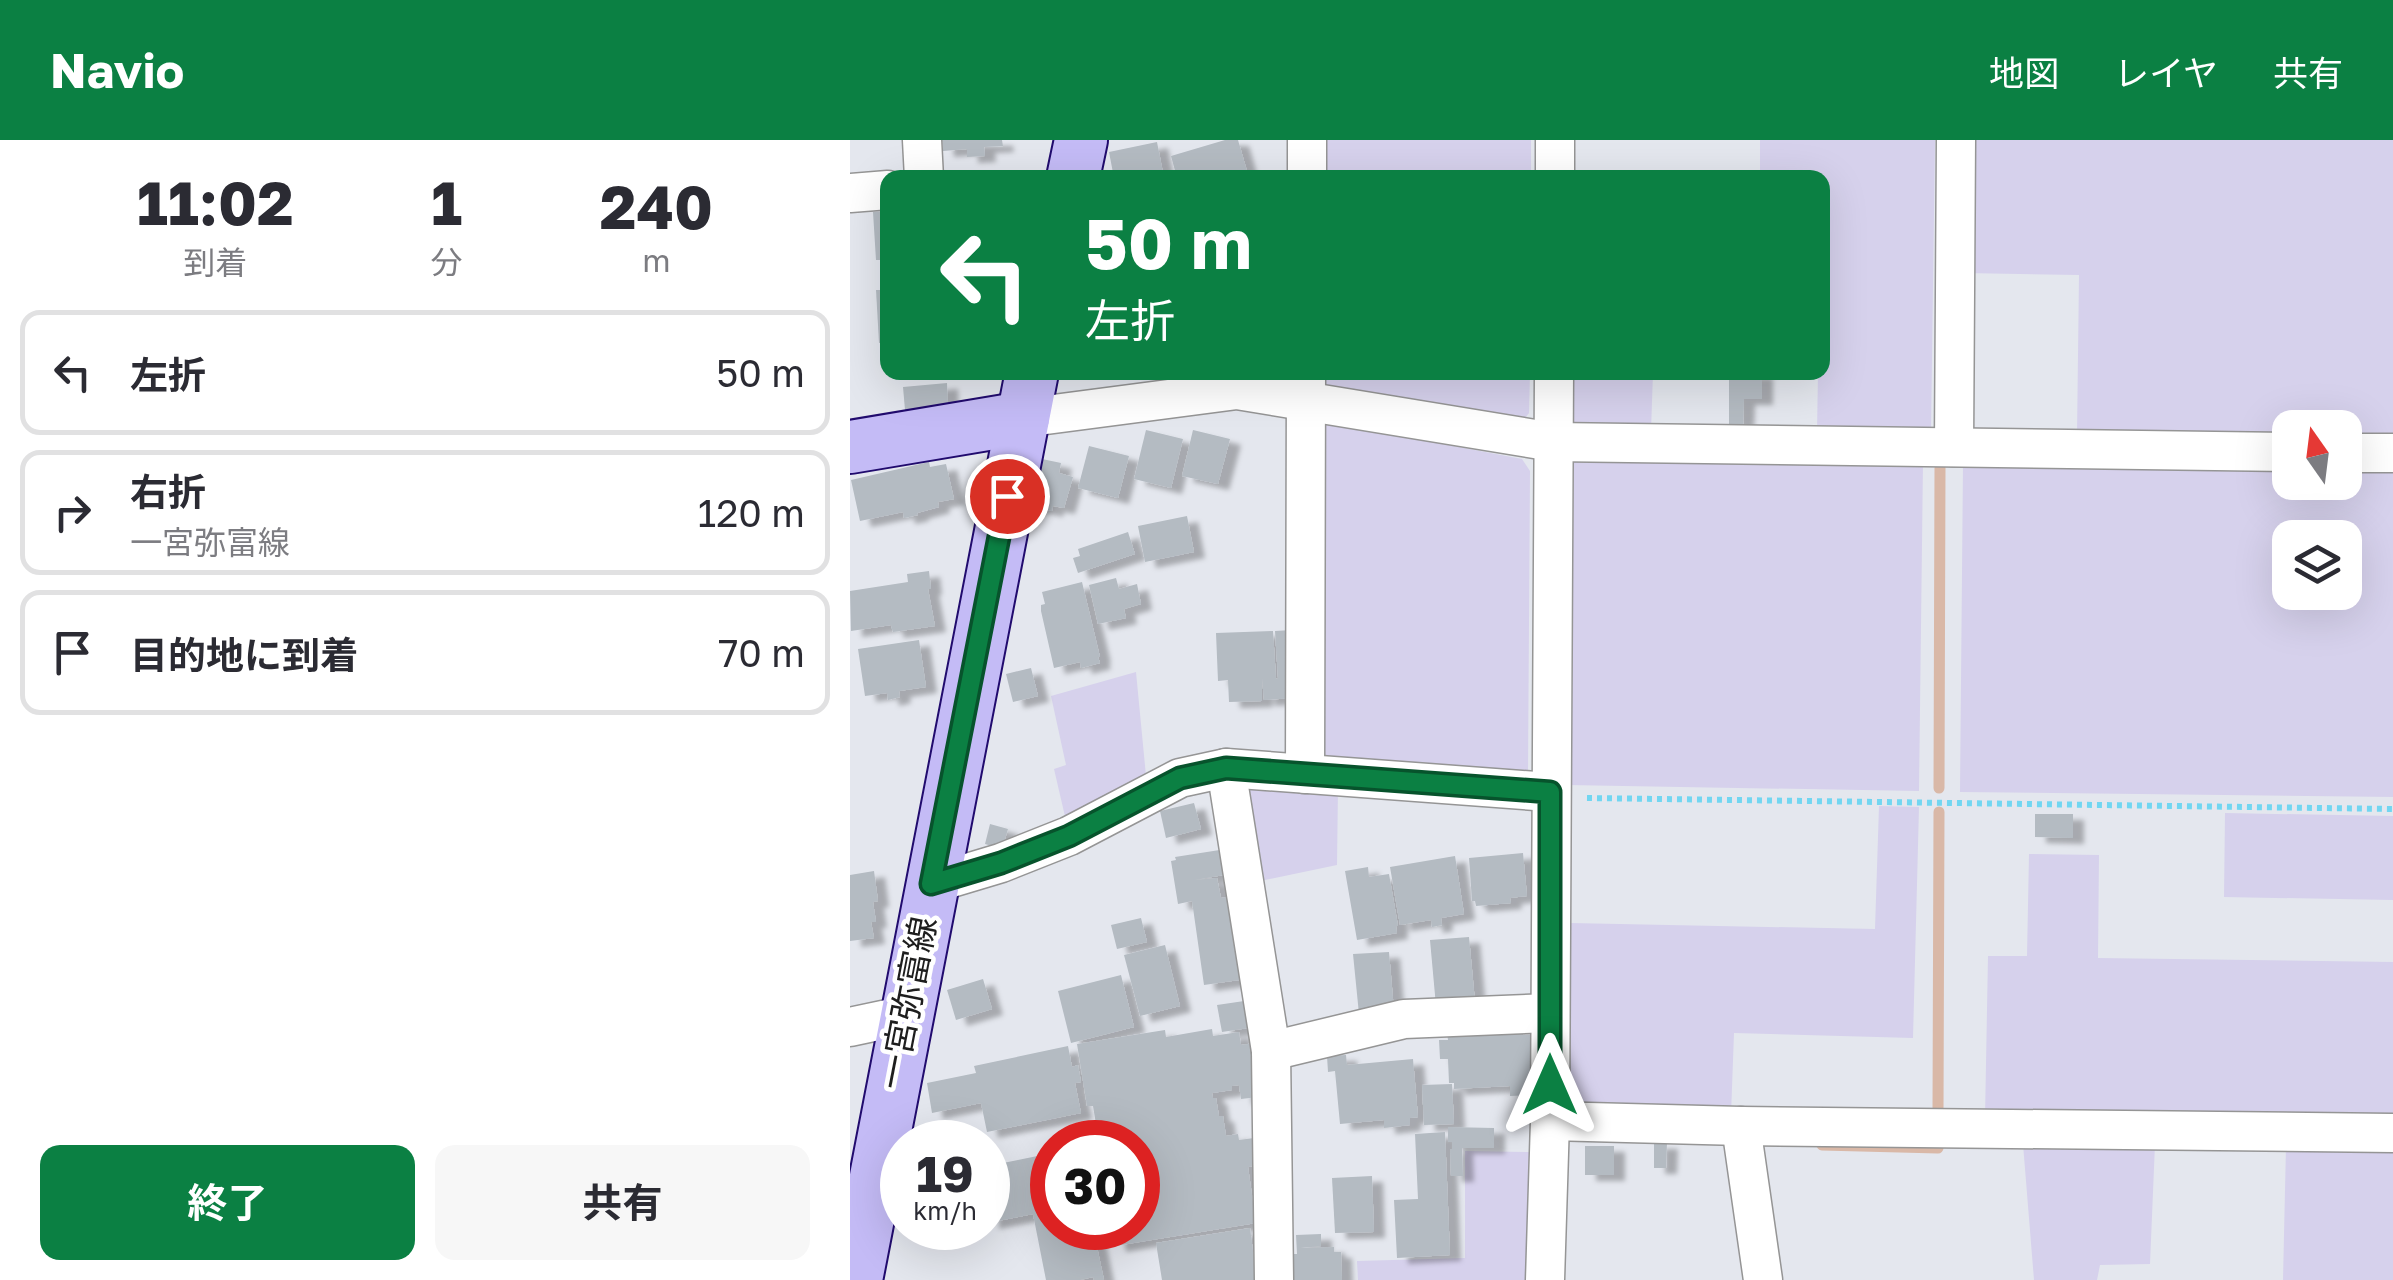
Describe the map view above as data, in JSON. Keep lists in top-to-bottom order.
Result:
{
  "streets": {
    "main road": ["一宮弥富線"]
  },
  "north": "top",
  "page": {
    "header": "Navio",
    "nav": ["地図", "レイヤ", "共有"],
    "eta": [
      "11:02",
      "到着",
      "1",
      "分",
      "240",
      "m"
    ],
    "turn": ["50 m", "左折"],
    "list": [
      {
        "name": "左折",
        "value": "50 m"
      },
      {
        "name": "右折",
        "note": "一宮弥富線",
        "value": "120 m"
      },
      {
        "name": "目的地に到着",
        "value": "70 m"
      }
    ],
    "speed": "19 km/h",
    "limit": "30",
    "buttons": ["終了", "共有"]
  }
}
